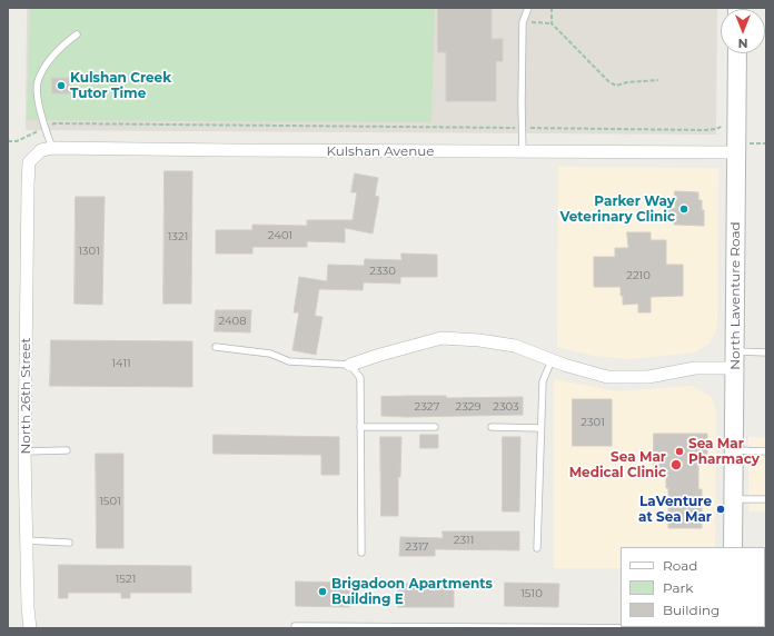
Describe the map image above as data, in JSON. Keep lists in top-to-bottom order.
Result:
{
  "streets": {
    "street": ["Kulshan Avenue", "North Laventure Road", "North 26th Street"]
  },
  "crossings": [
    ["Kulshan Avenue", "North Laventure Road"],
    ["Kulshan Avenue", "North 26th Street"]
  ],
  "places": [
    "Kulshan Creek Tutor Time",
    "Parker Way Veterinary Clinic",
    "Sea Mar Pharmacy",
    "Sea Mar Medical Clinic",
    "LaVenture at Sea Mar",
    "Brigadoon Apartments Building E"
  ],
  "house_numbers": [
    "2401",
    "1321",
    "1301",
    "2330",
    "2210",
    "2408",
    "1411",
    "2327",
    "2329",
    "2303",
    "2301",
    "1501",
    "2311",
    "2317",
    "1521",
    "1510"
  ],
  "legend": ["Road", "Park", "Building"],
  "north": "bottom"
}
